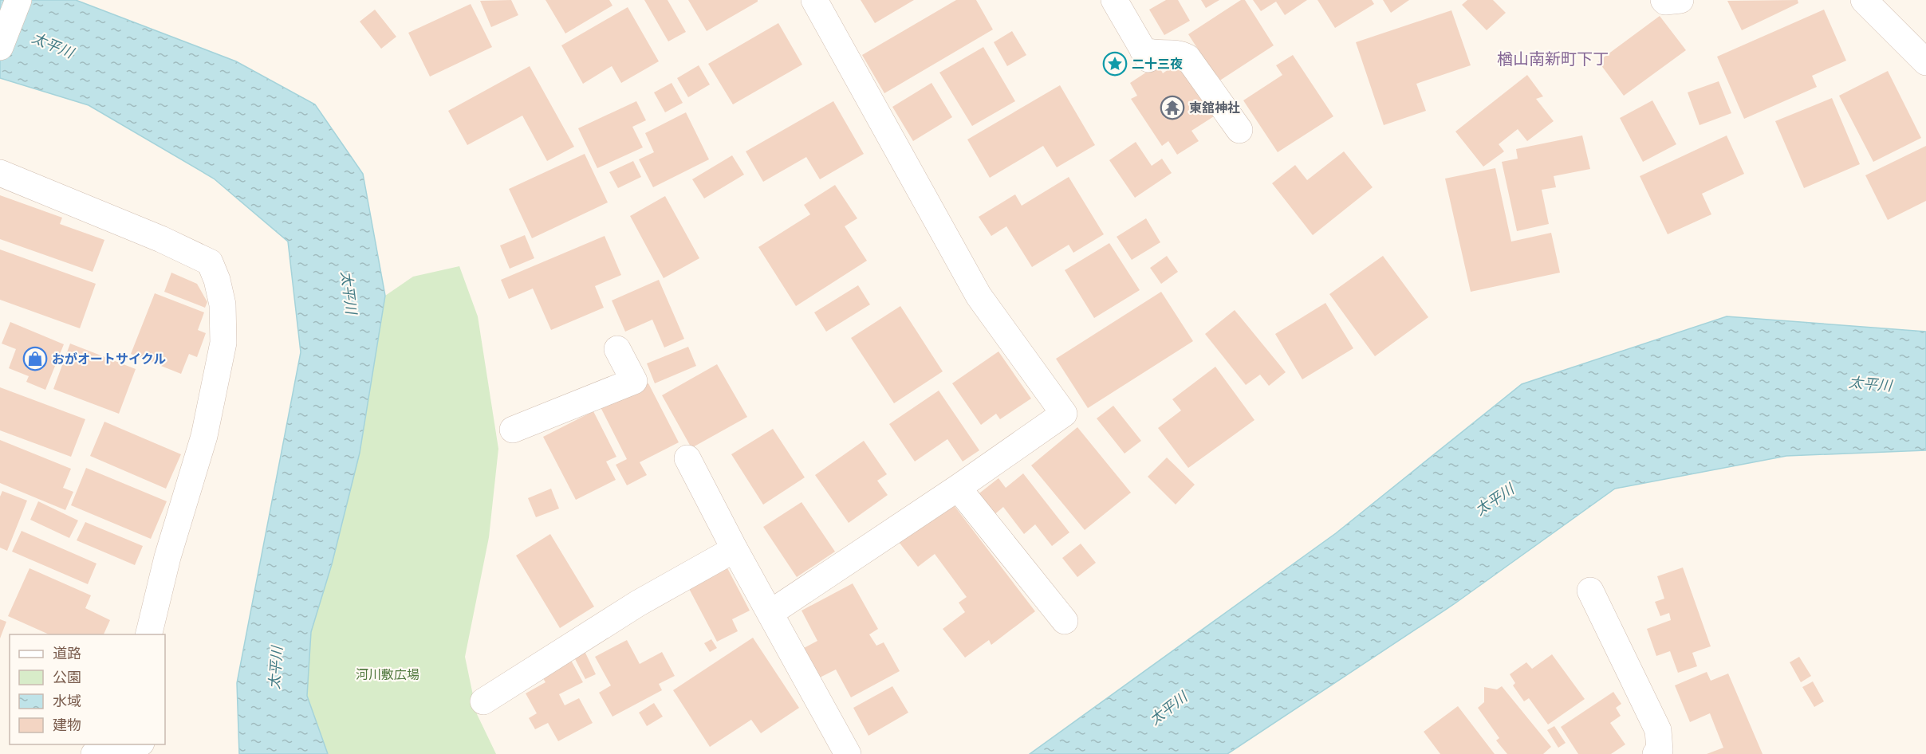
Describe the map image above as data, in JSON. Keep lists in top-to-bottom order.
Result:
{
  "districts": ["楢山南新町下丁"],
  "water": ["太平川"],
  "parks": ["河川敷広場"],
  "places": {
    "place": ["二十三夜"],
    "temple": ["東舘神社"],
    "shop": ["おがオートサイクル"]
  },
  "legend": [
    "道路",
    "公園",
    "水域",
    "建物"
  ]
}
